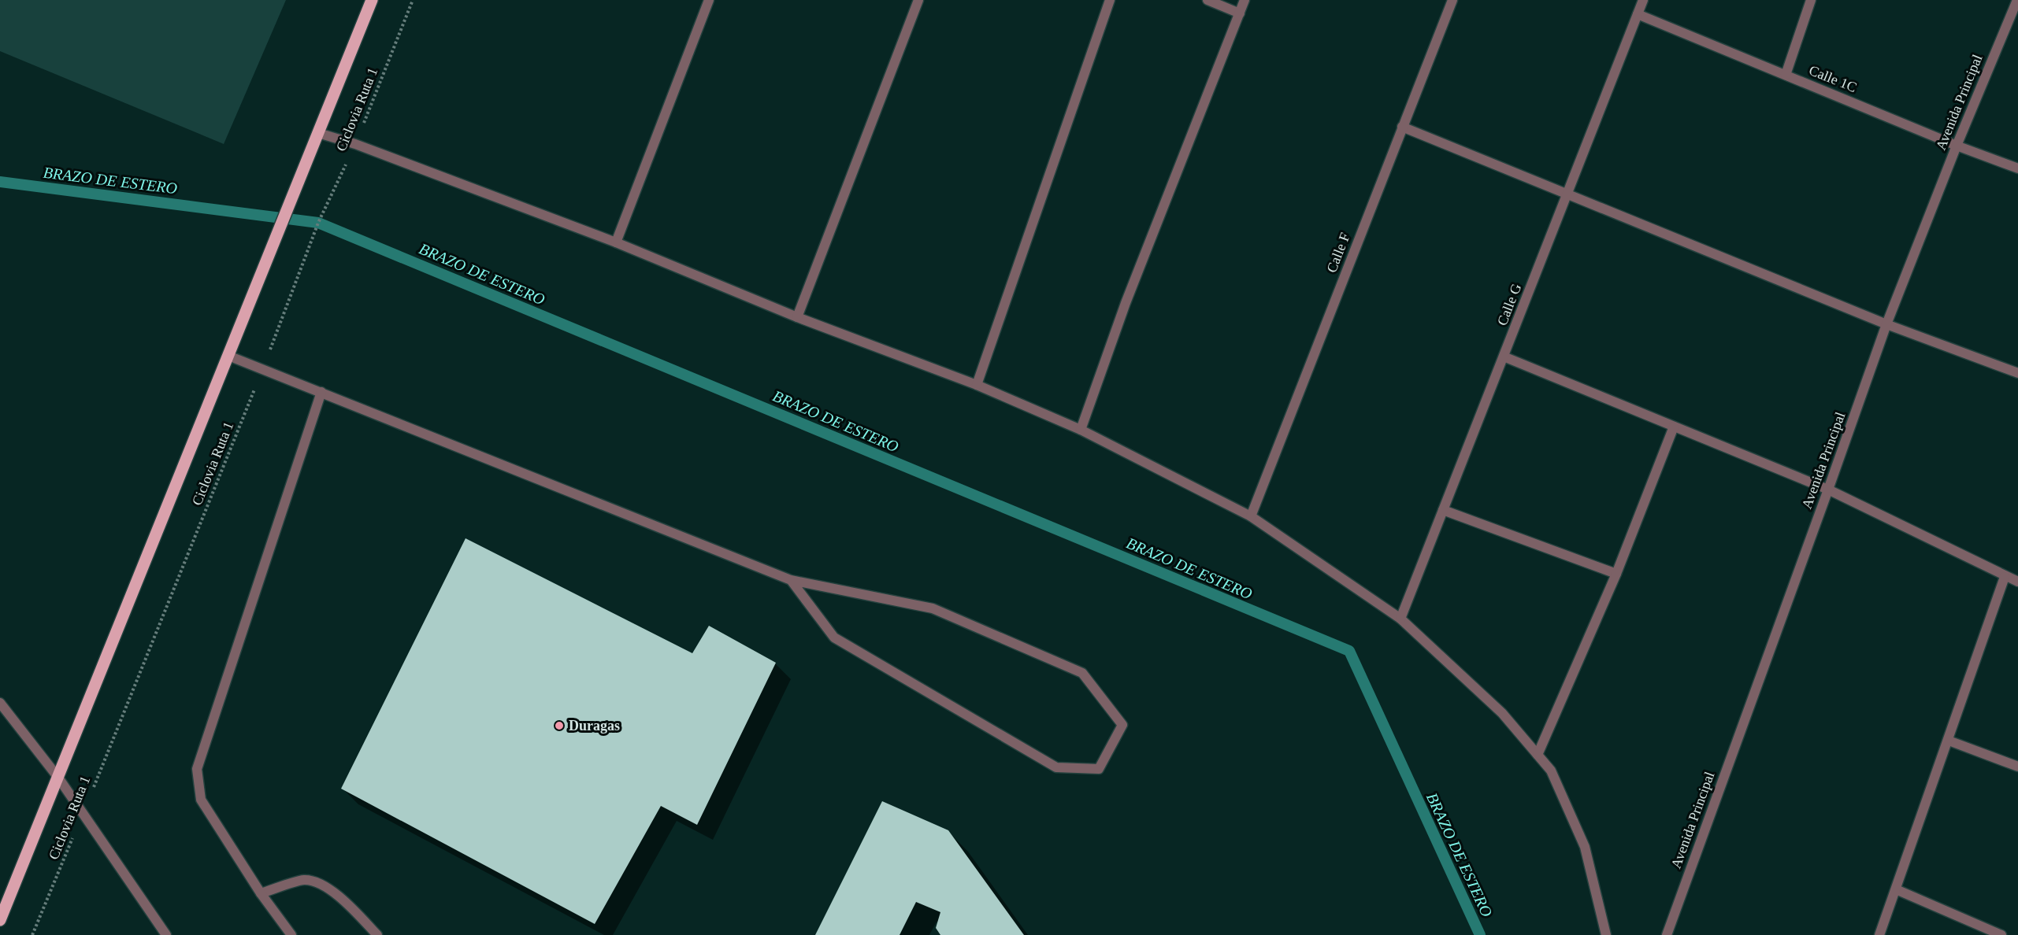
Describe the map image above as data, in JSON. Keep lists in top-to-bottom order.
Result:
{
  "streets": {
    "street": [
      "Calle 1C",
      "Avenida Principal",
      "Calle F",
      "Calle G"
    ],
    "path": ["Ciclovia Ruta 1"]
  },
  "crossings": [
    ["Calle 1C", "Avenida Principal"],
    ["Calle 1C", "Calle G"]
  ],
  "water": ["BRAZO DE ESTERO"],
  "places": ["Duragas"]
}
